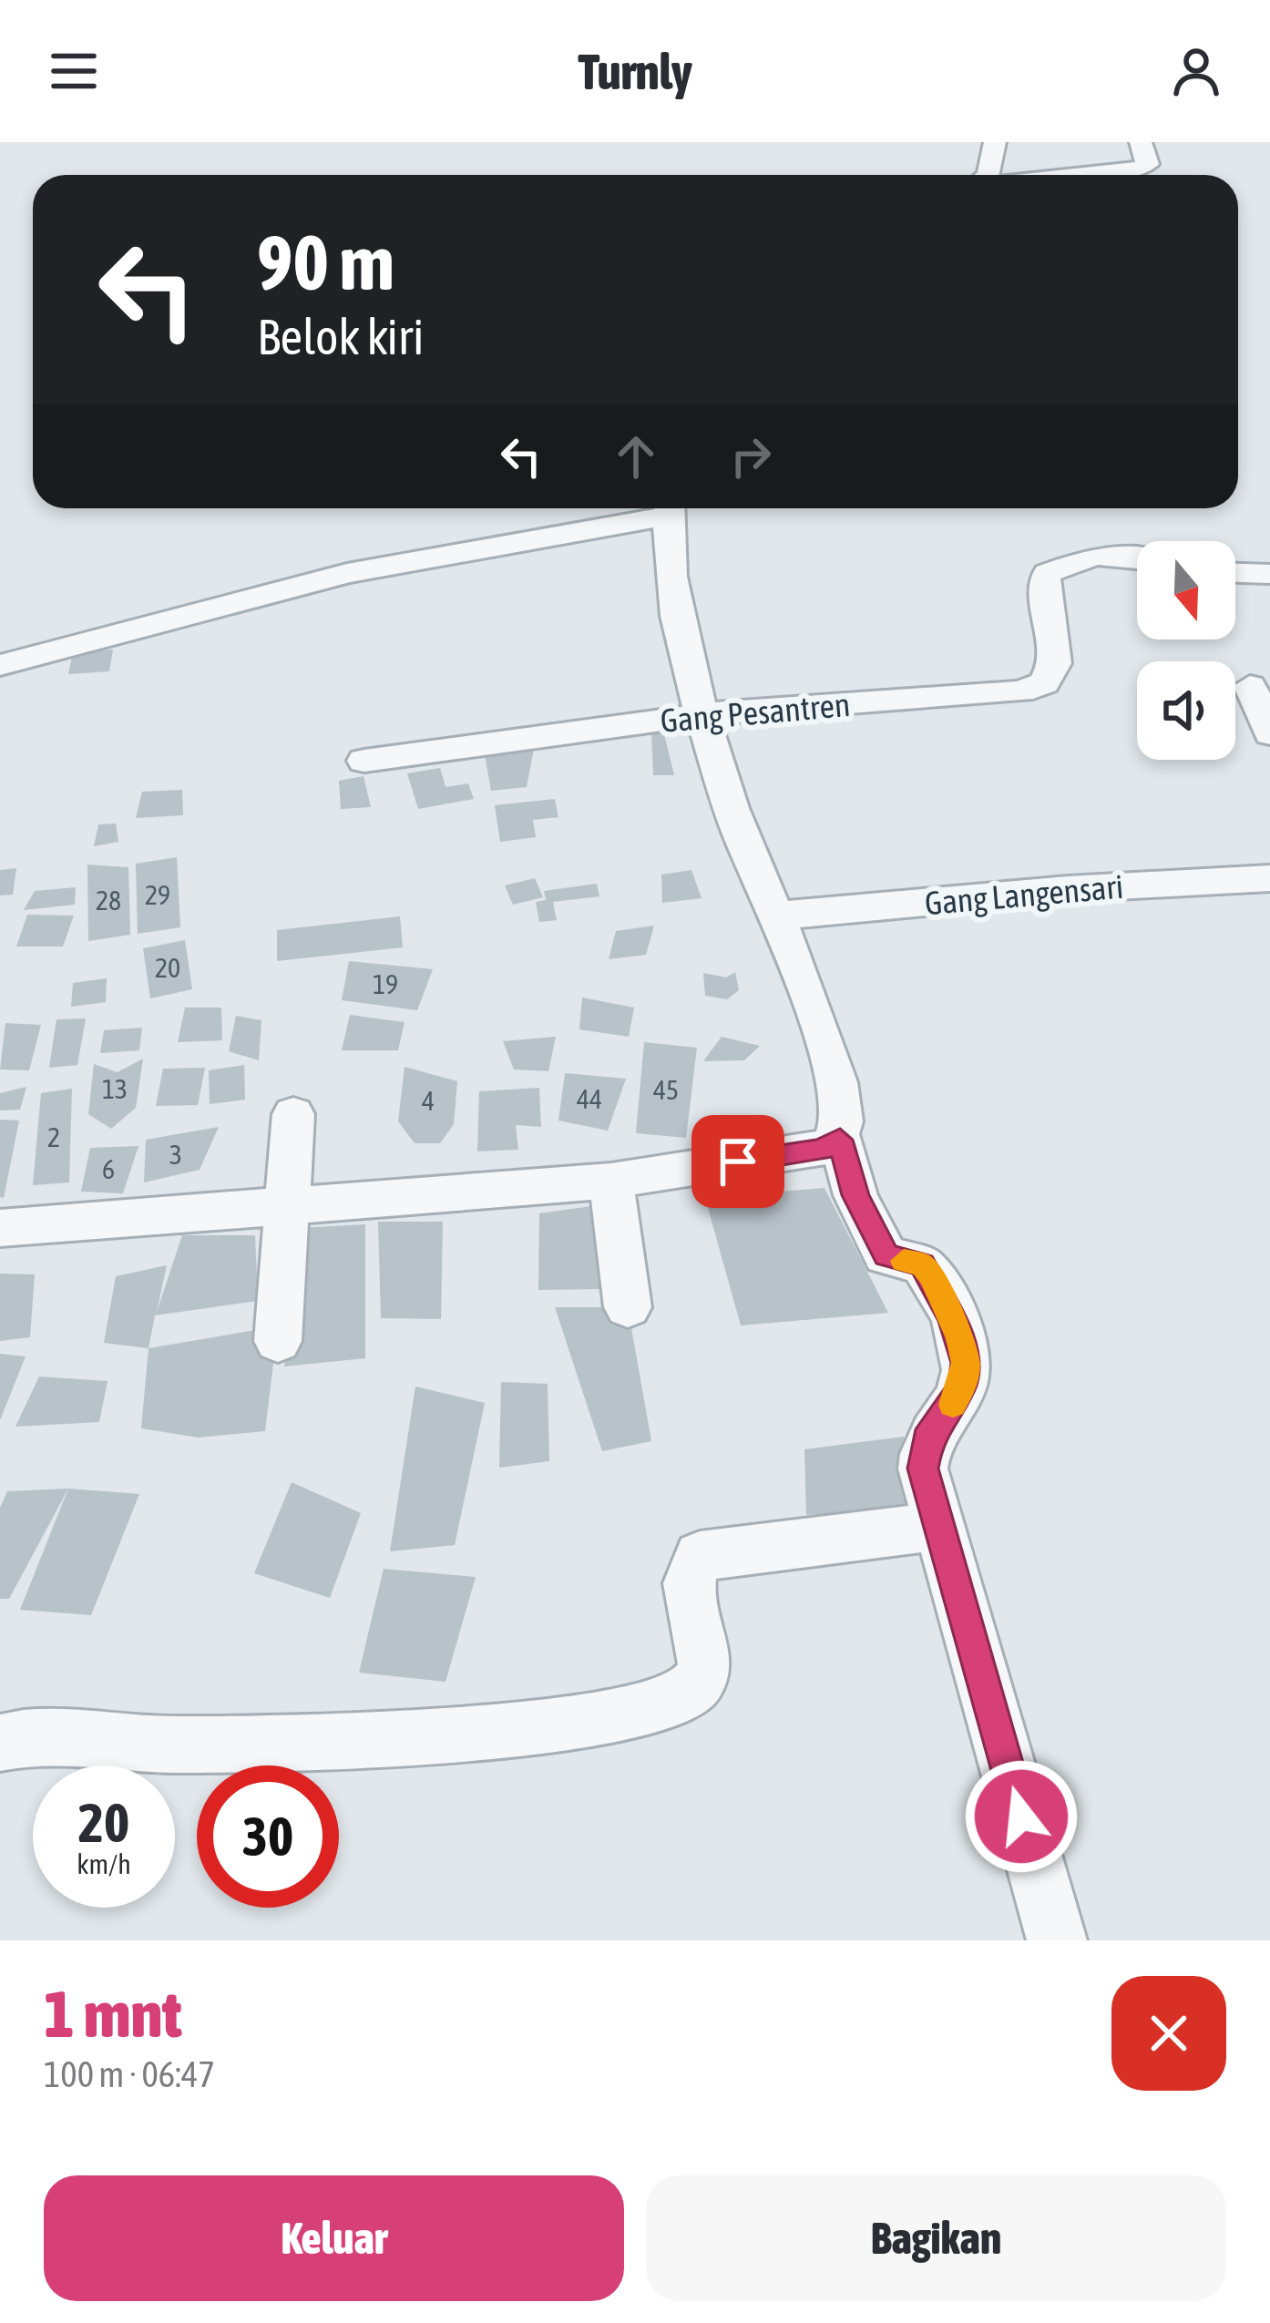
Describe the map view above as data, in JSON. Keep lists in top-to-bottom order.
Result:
{
  "streets": {
    "street": ["Gang Pesantren", "Gang Langensari"]
  },
  "house_numbers": [
    "29",
    "28",
    "20",
    "19",
    "13",
    "45",
    "44",
    "4",
    "2",
    "3",
    "6"
  ],
  "north": "bottom",
  "page": {
    "header": "Turnly",
    "turn": ["90 m", "Belok kiri"],
    "speed": "20 km/h",
    "limit": "30",
    "heading": ["1 mnt", "100 m · 06:47"],
    "buttons": ["Keluar", "Bagikan"]
  }
}
